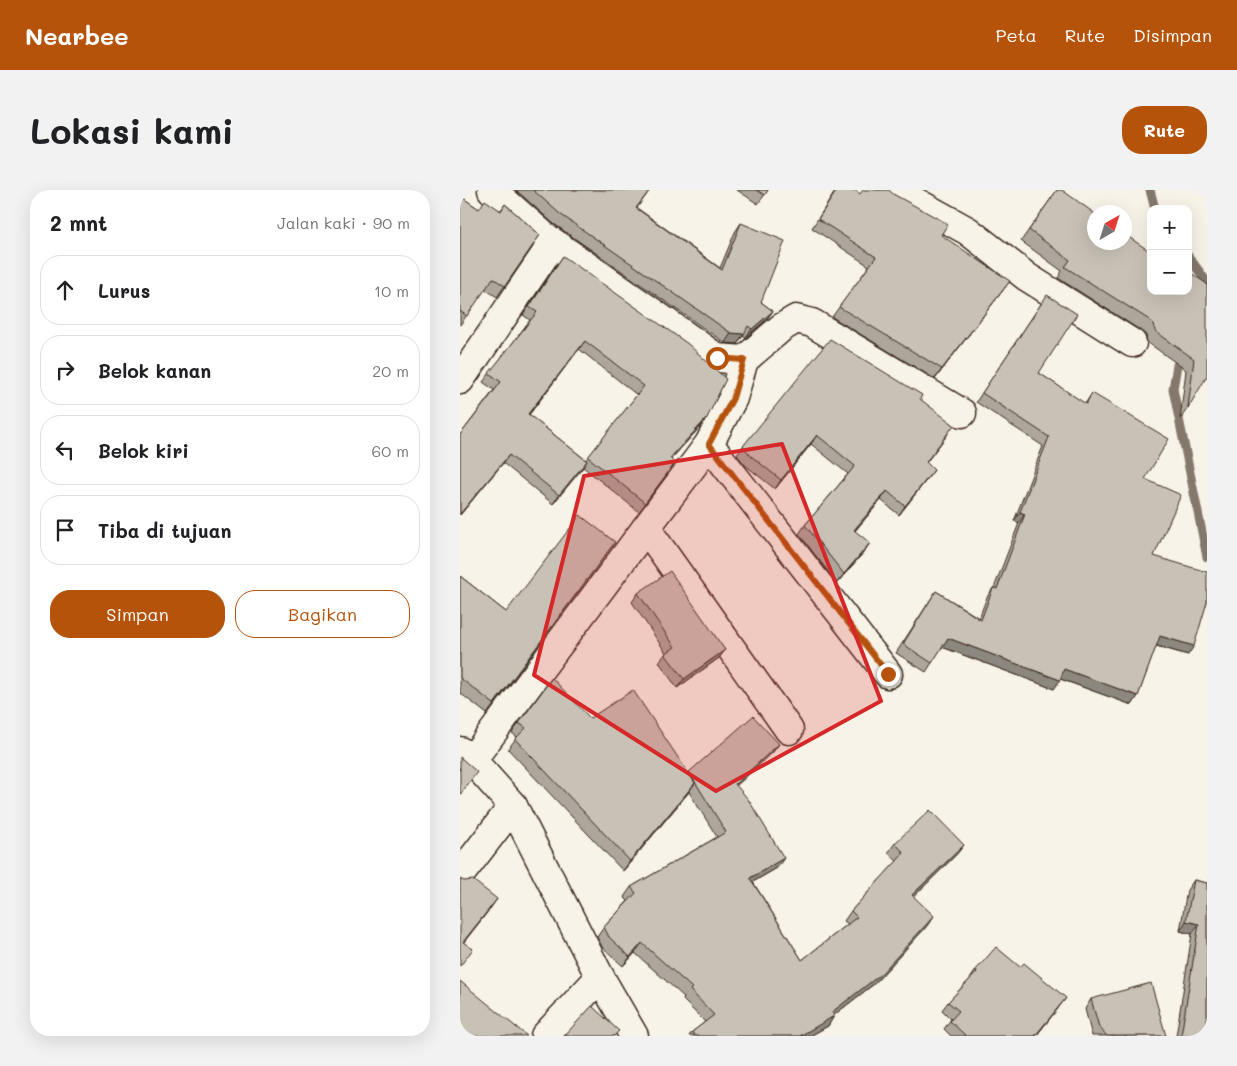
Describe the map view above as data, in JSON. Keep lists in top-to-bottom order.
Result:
{
  "north": "top right",
  "page": {
    "header": "Nearbee",
    "nav": ["Peta", "Rute", "Disimpan"],
    "buttons": [
      "Rute",
      ["Simpan", "Bagikan"]
    ],
    "title": "Lokasi kami",
    "heading": ["2 mnt", "Jalan kaki · 90 m"],
    "map_buttons": ["+", "−"],
    "list": [
      ["Lurus", "10 m"],
      ["Belok kanan", "20 m"],
      ["Belok kiri", "60 m"],
      "Tiba di tujuan"
    ]
  }
}
